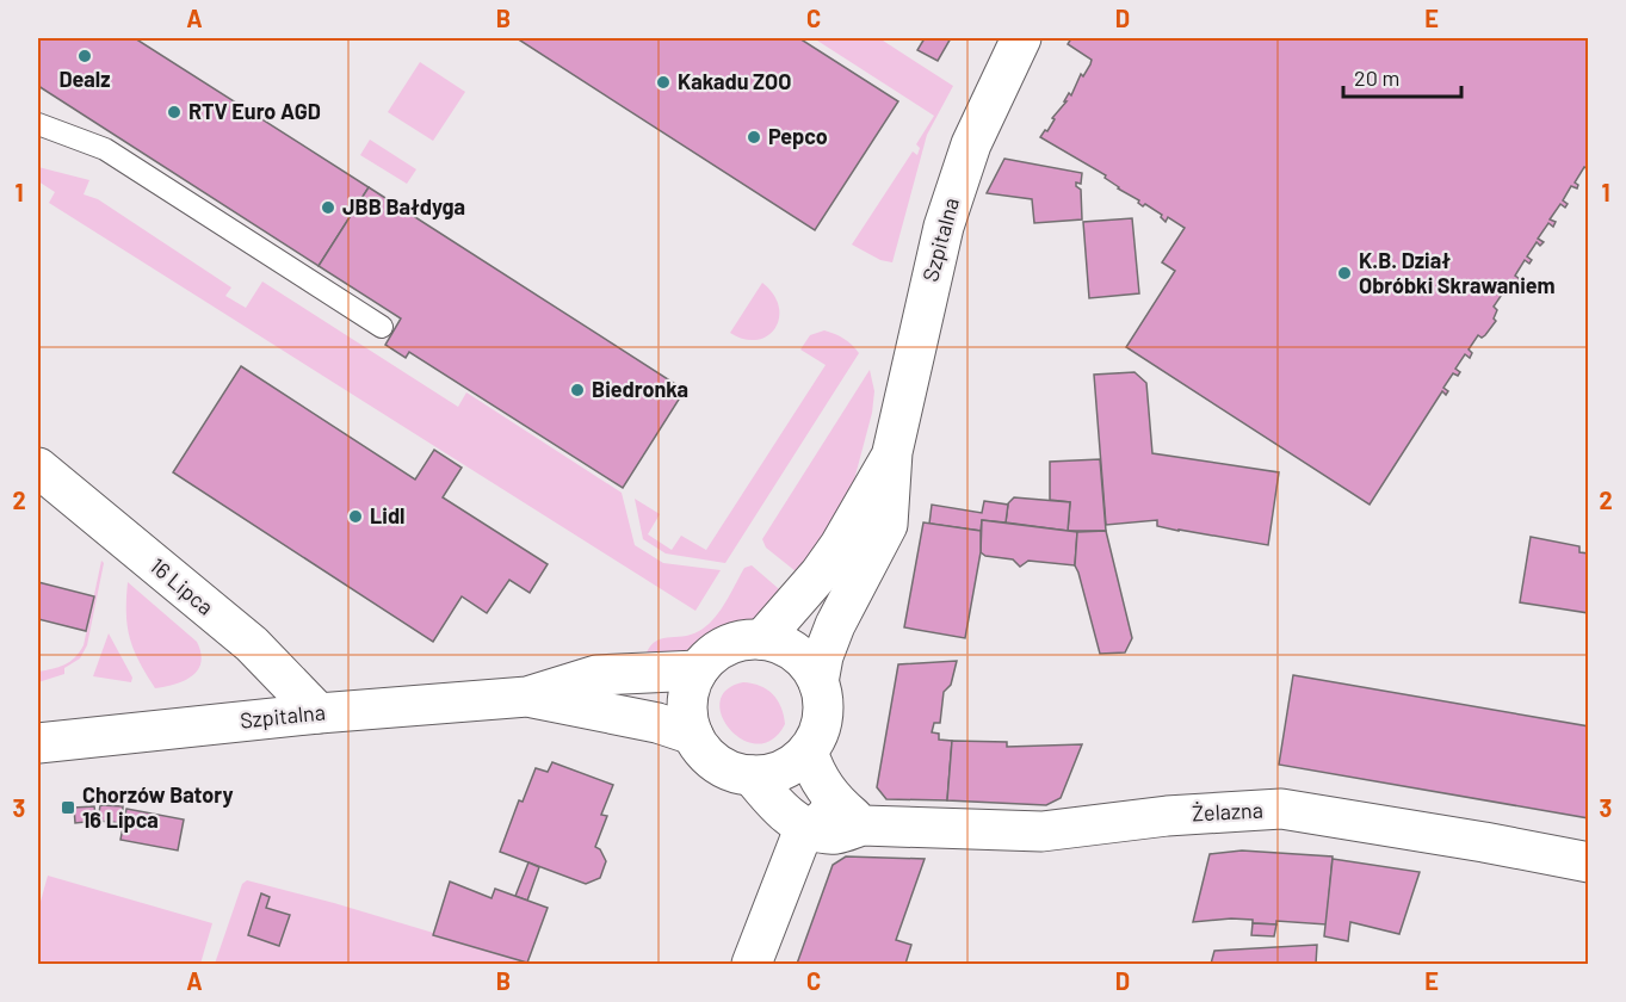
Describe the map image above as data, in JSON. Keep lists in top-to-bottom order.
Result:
{
  "streets": {
    "street": ["Szpitalna", "16 Lipca", "Żelazna"]
  },
  "crossings": [
    ["Szpitalna", "16 Lipca"]
  ],
  "places": {
    "other": [
      "Dealz",
      "Kakadu ZOO",
      "RTV Euro AGD",
      "Pepco",
      "JBB Bałdyga",
      "K.B. Dział Obróbki Skrawaniem",
      "Biedronka",
      "Lidl"
    ],
    "transit": ["Chorzów Batory 16 Lipca"]
  },
  "scale_bar": "20 m",
  "grid": {
    "columns": [
      "A",
      "B",
      "C",
      "D",
      "E"
    ],
    "rows": ["1", "2", "3"]
  }
}
